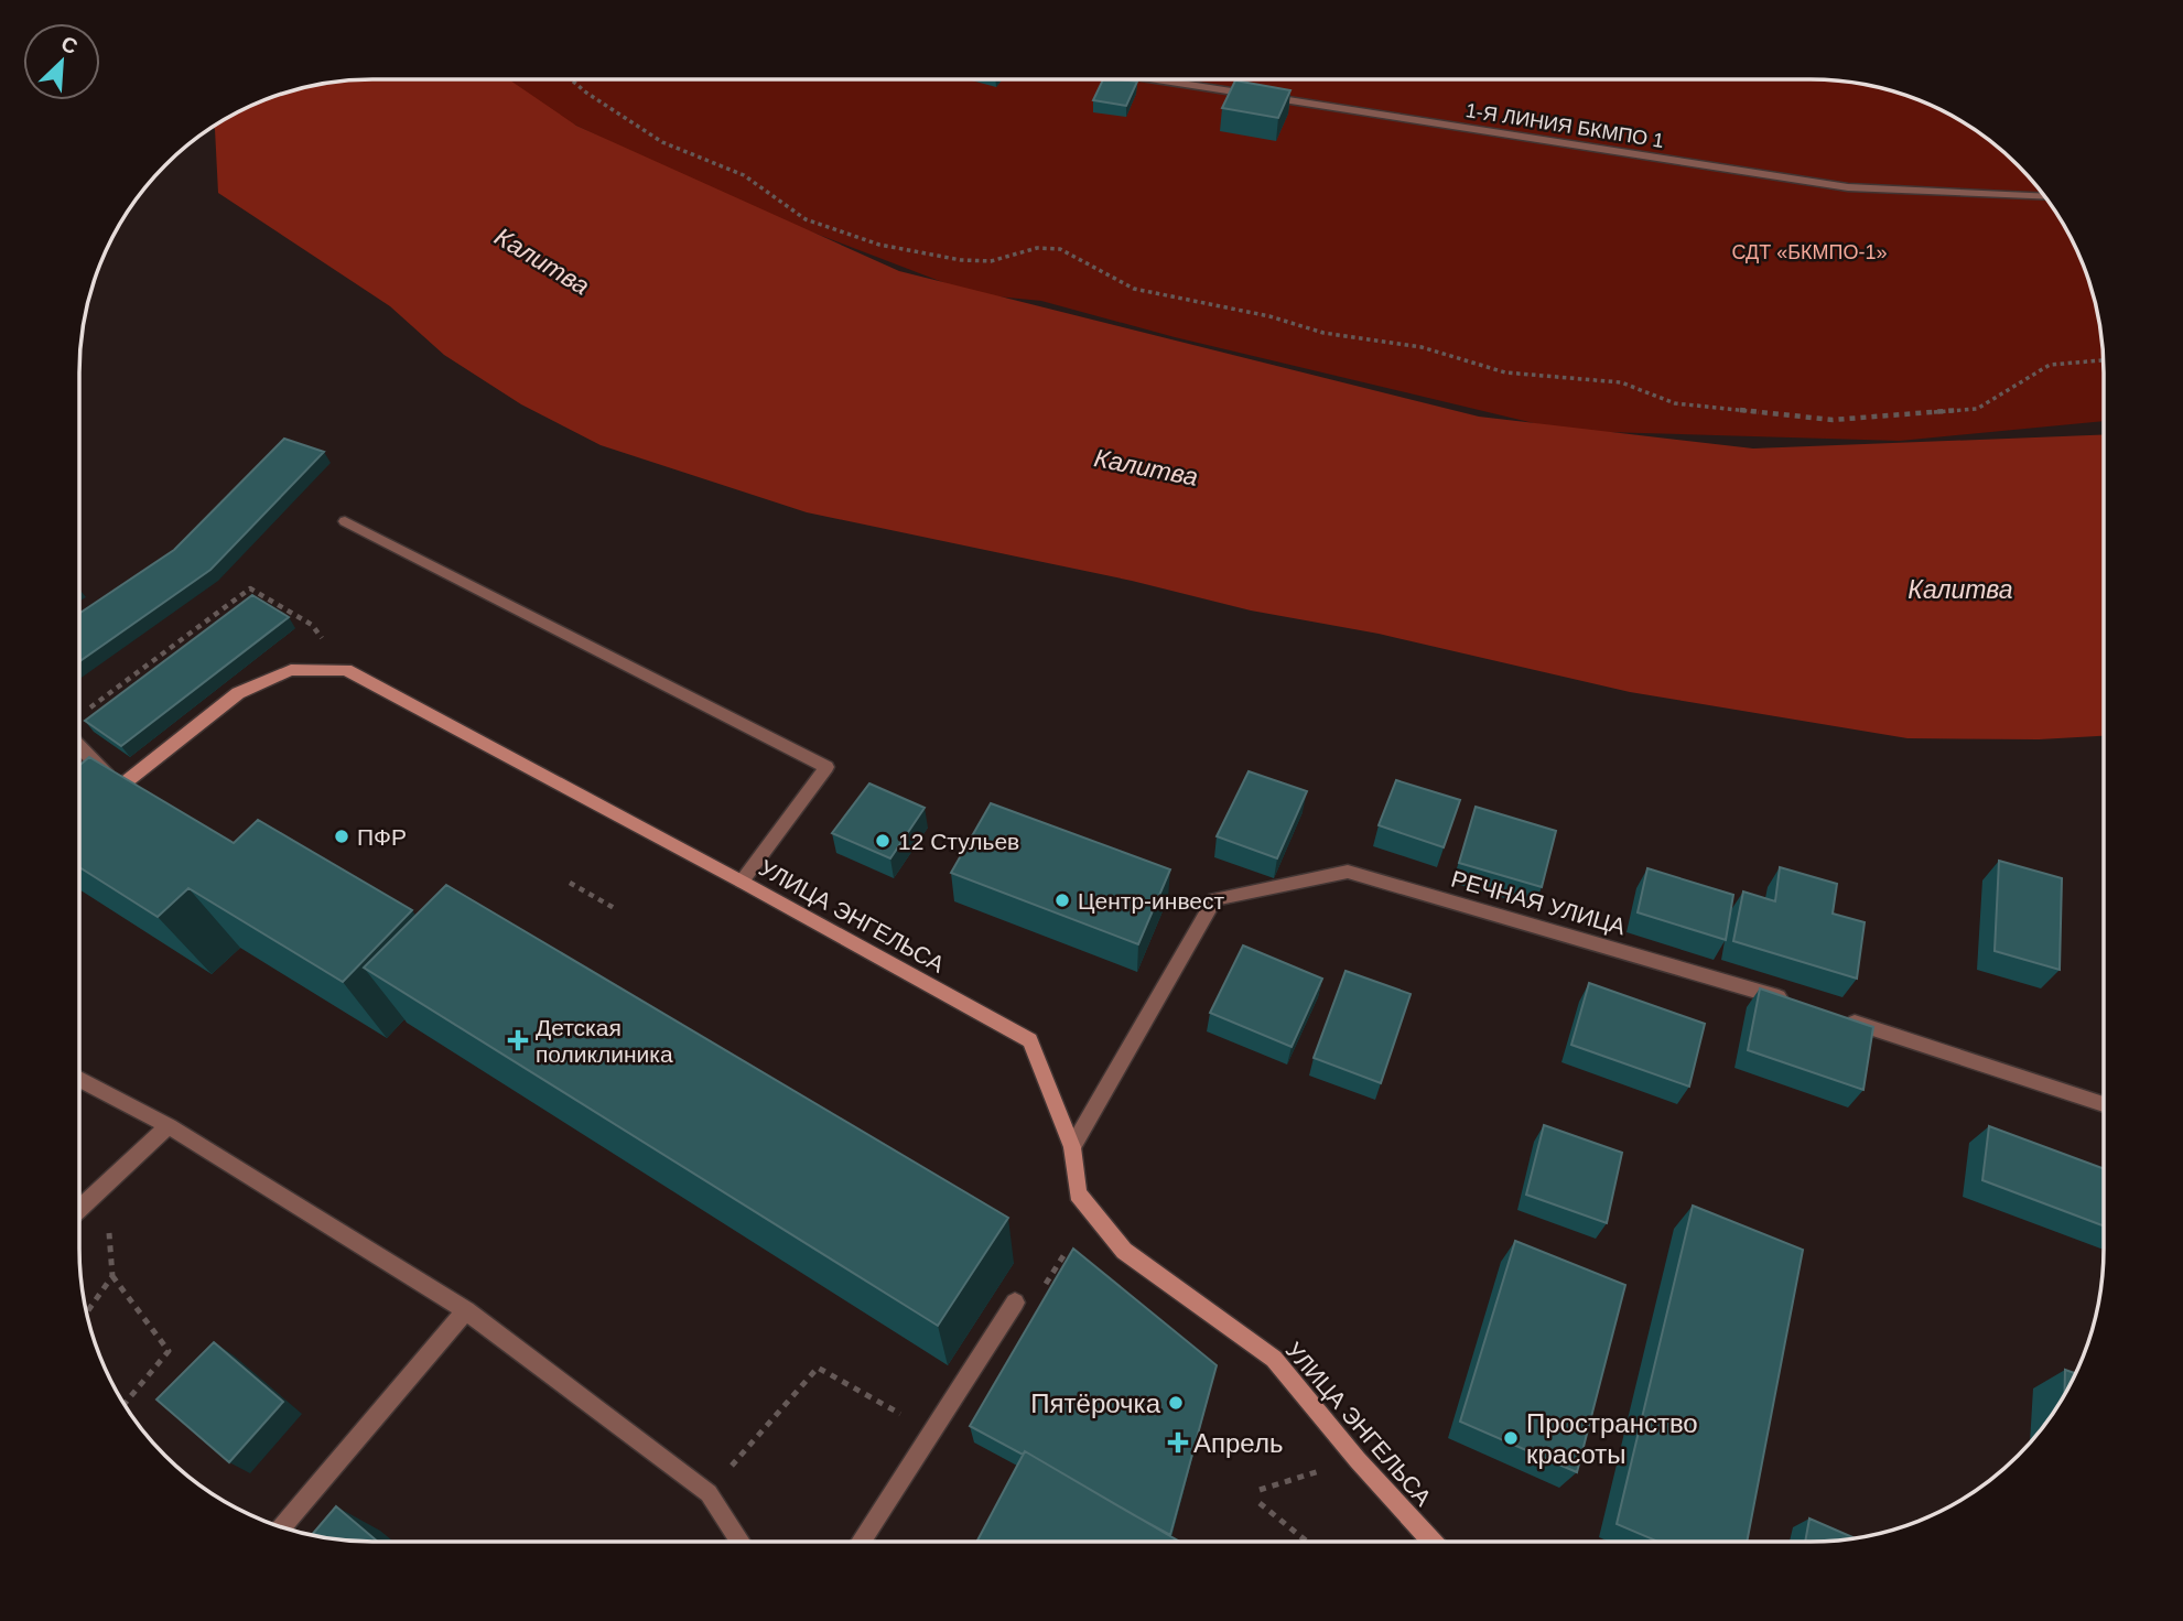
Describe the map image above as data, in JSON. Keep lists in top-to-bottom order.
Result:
{
  "streets": {
    "street": ["1-Я ЛИНИЯ БКМПО 1", "РЕЧНАЯ УЛИЦА", "УЛИЦА ЭНГЕЛЬСА"]
  },
  "crossings": [
    ["РЕЧНАЯ УЛИЦА", "УЛИЦА ЭНГЕЛЬСА"]
  ],
  "water": ["Калитва"],
  "parks": ["СДТ «БКМПО-1»"],
  "places": {
    "other": [
      "ПФР",
      "12 Стульев",
      "Центр-инвест",
      "Пятёрочка",
      "Пространство красоты"
    ],
    "health": ["Детская поликлиника", "Апрель"]
  },
  "north": "top right"
}
